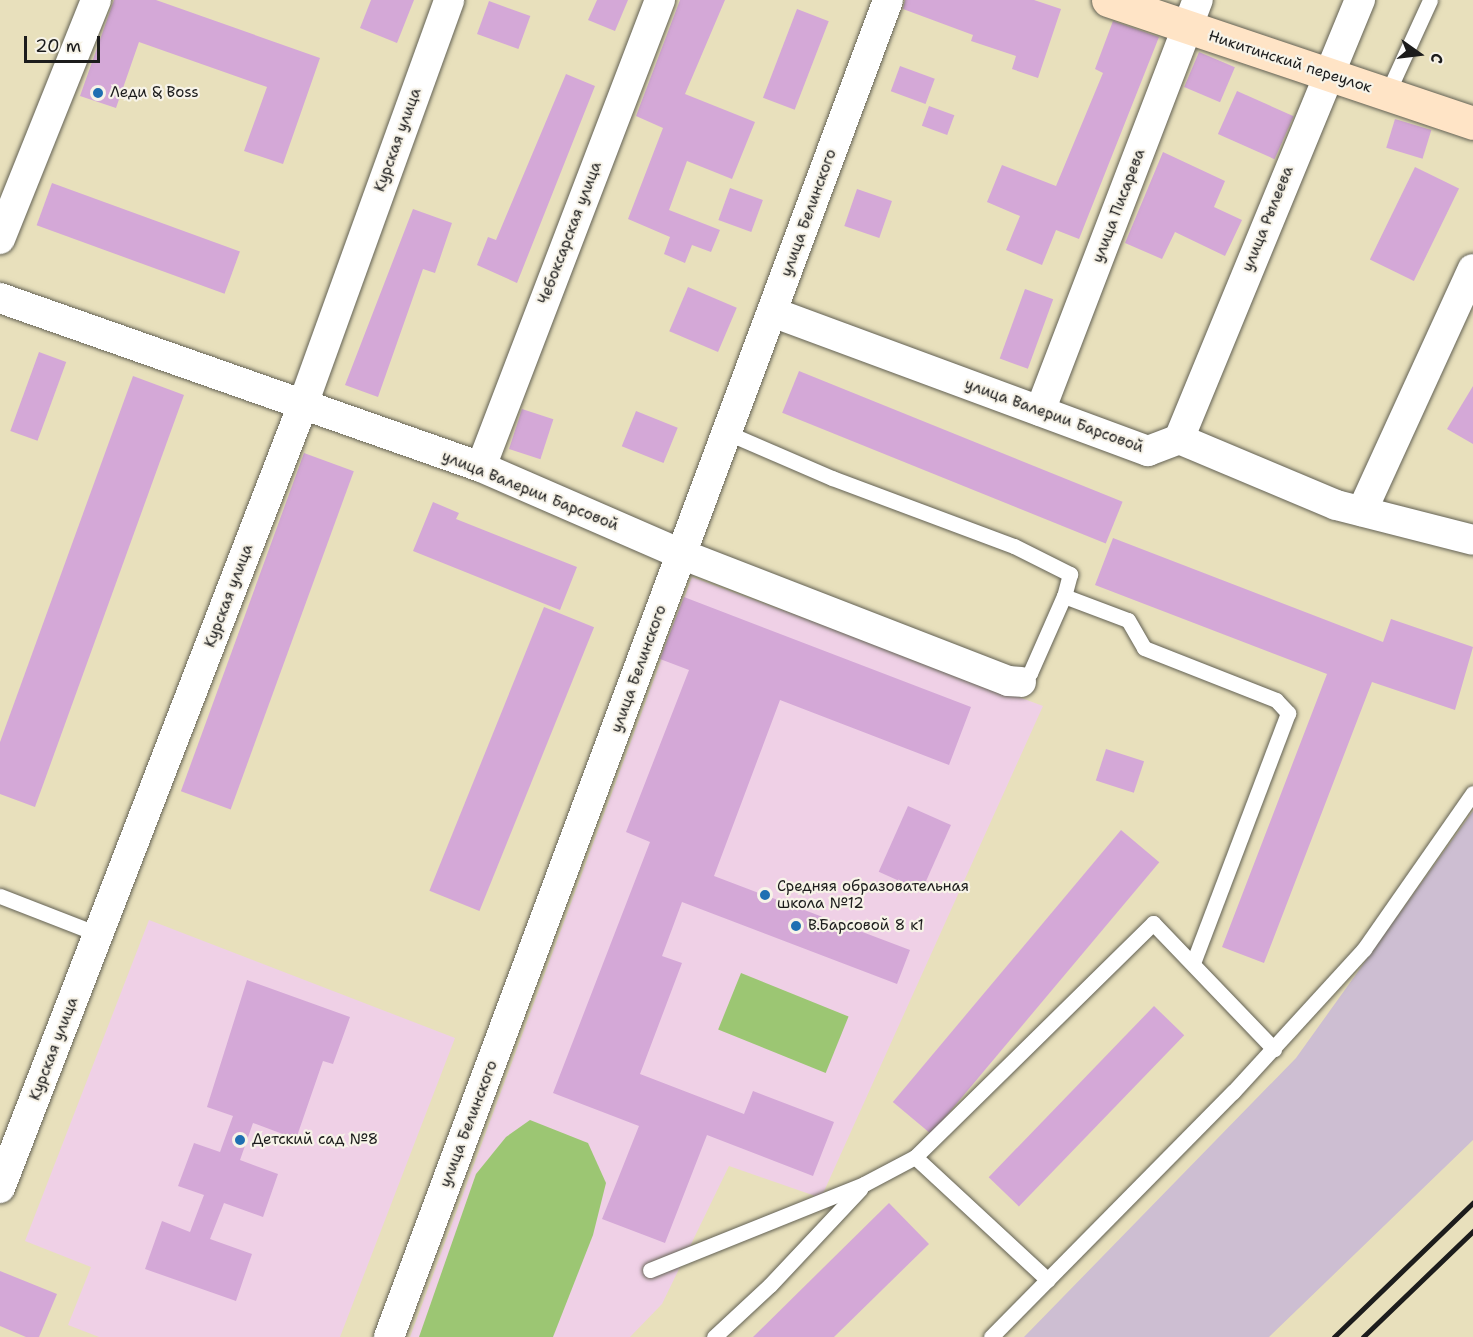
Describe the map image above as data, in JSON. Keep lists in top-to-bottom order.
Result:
{
  "streets": {
    "street": [
      "Никитинский переулок",
      "Курская улица",
      "улица Писарева",
      "улица Белинского",
      "улица Рылеева",
      "Чебоксарская улица",
      "улица Валерии Барсовой"
    ]
  },
  "crossings": [
    ["Никитинский переулок", "улица Писарева"],
    ["Никитинский переулок", "улица Рылеева"],
    ["Курская улица", "улица Валерии Барсовой"],
    ["улица Писарева", "улица Валерии Барсовой"],
    ["улица Белинского", "улица Валерии Барсовой"],
    ["улица Рылеева", "улица Валерии Барсовой"],
    ["Чебоксарская улица", "улица Валерии Барсовой"]
  ],
  "places": [
    "Леди & Boss",
    "Средняя образовательная школа №12",
    "В.Барсовой 8 к1",
    "Детский сад №8"
  ],
  "scale_bar": "20 m",
  "north": "right"
}
